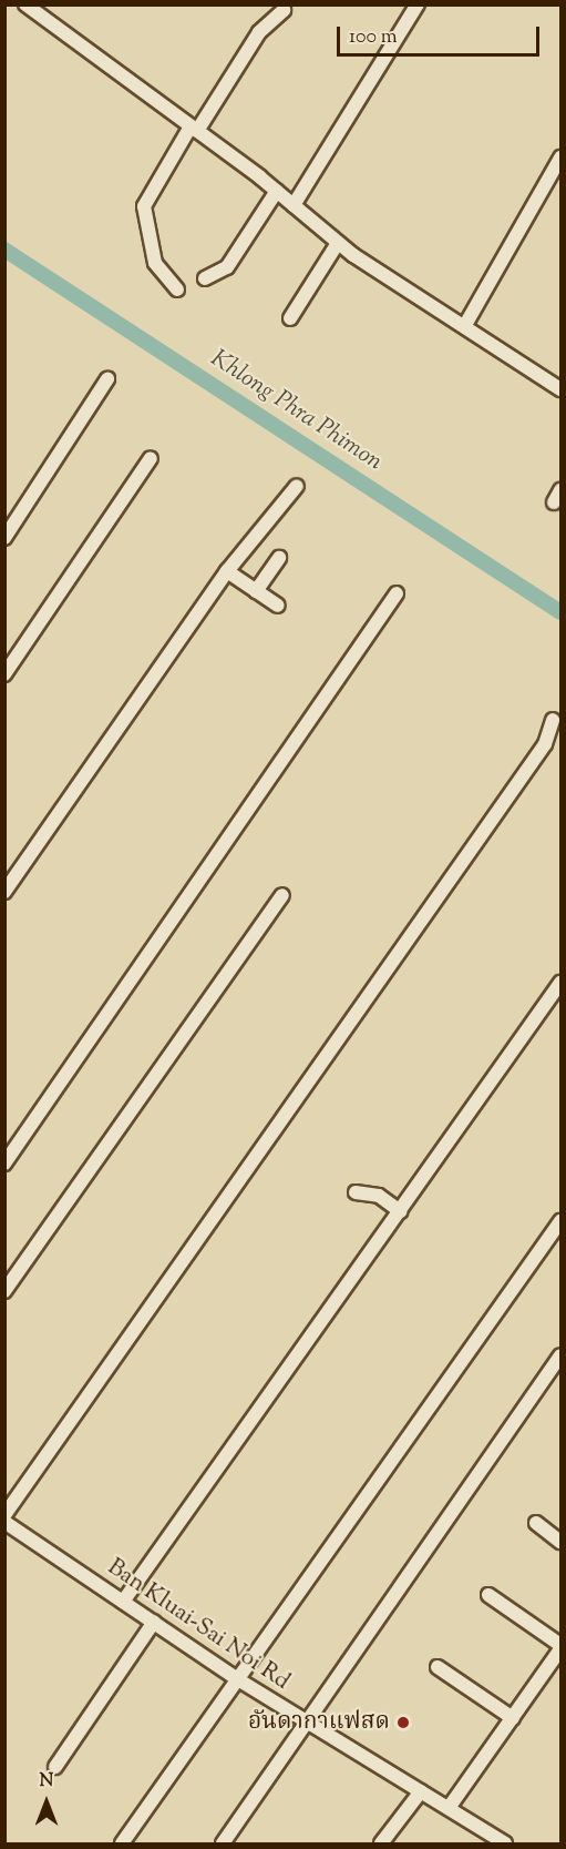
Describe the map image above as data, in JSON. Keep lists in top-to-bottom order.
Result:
{
  "streets": {
    "street": ["Ban Kluai-Sai Noi Rd"]
  },
  "water": ["Khlong Phra Phimon"],
  "places": ["อันดากาแฟสด"],
  "scale_bar": "100 m",
  "north": "top"
}
